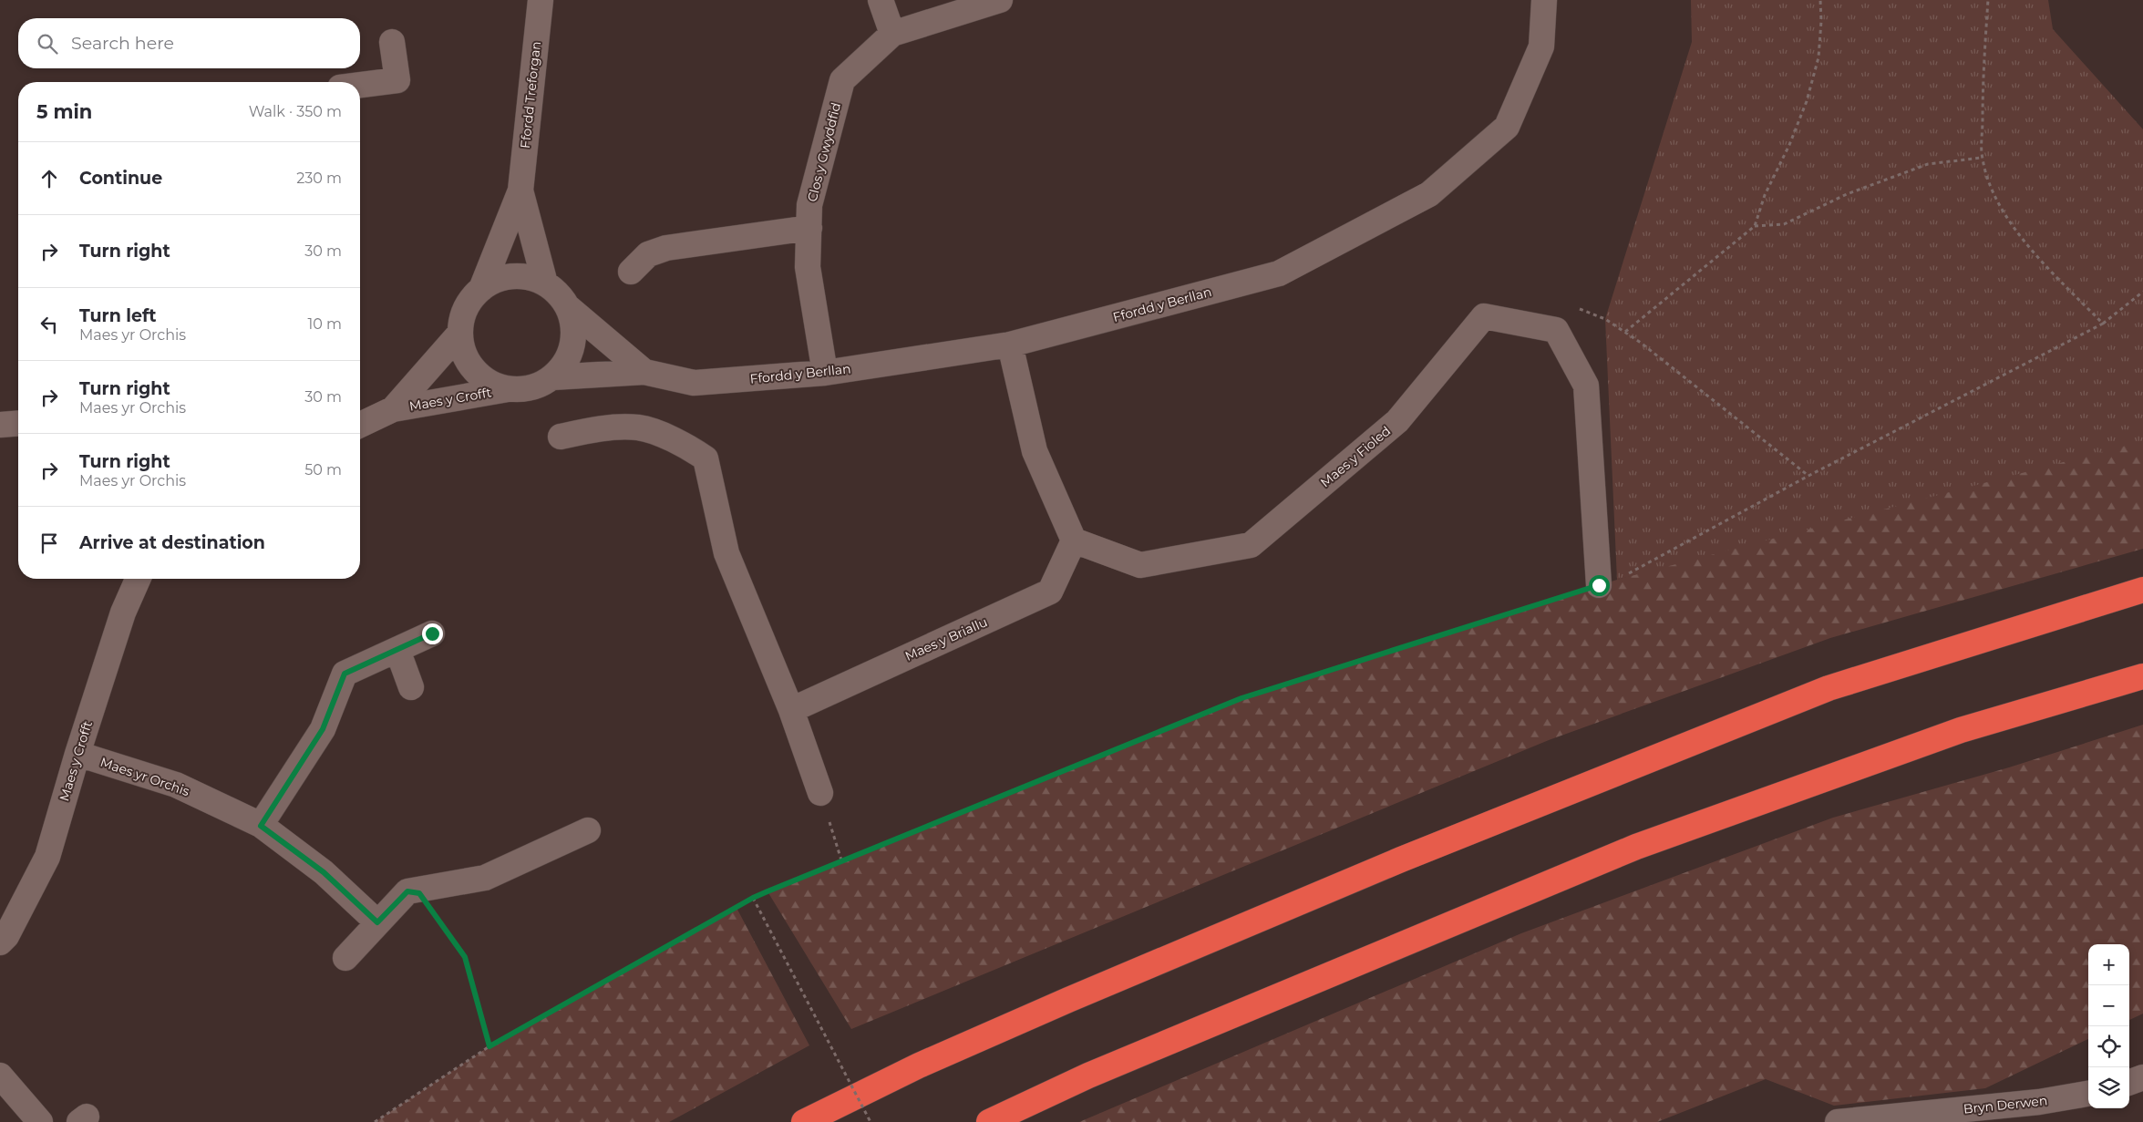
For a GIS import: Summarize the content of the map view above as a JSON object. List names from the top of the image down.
{
  "streets": {
    "street": [
      "Ffordd Treforgan",
      "Clos y Gwyddfid",
      "Ffordd y Berllan",
      "Maes y Crofft",
      "Maes y Fioled",
      "Maes y Briallu",
      "Maes yr Orchis",
      "Bryn Derwen"
    ]
  },
  "crossings": [
    ["Ffordd Treforgan", "Ffordd y Berllan"],
    ["Ffordd Treforgan", "Maes y Crofft"],
    ["Clos y Gwyddfid", "Ffordd y Berllan"],
    ["Ffordd y Berllan", "Maes y Crofft"],
    ["Maes y Crofft", "Maes yr Orchis"],
    ["Maes y Fioled", "Maes y Briallu"]
  ],
  "page": {
    "search": "Search here",
    "heading": ["5 min", "Walk · 350 m"],
    "list": [
      ["Continue", "230 m"],
      ["Turn right", "30 m"],
      ["Turn left", "Maes yr Orchis", "10 m"],
      ["Turn right", "Maes yr Orchis", "30 m"],
      ["Turn right", "Maes yr Orchis", "50 m"],
      "Arrive at destination"
    ],
    "map_buttons": ["+", "−"]
  }
}
